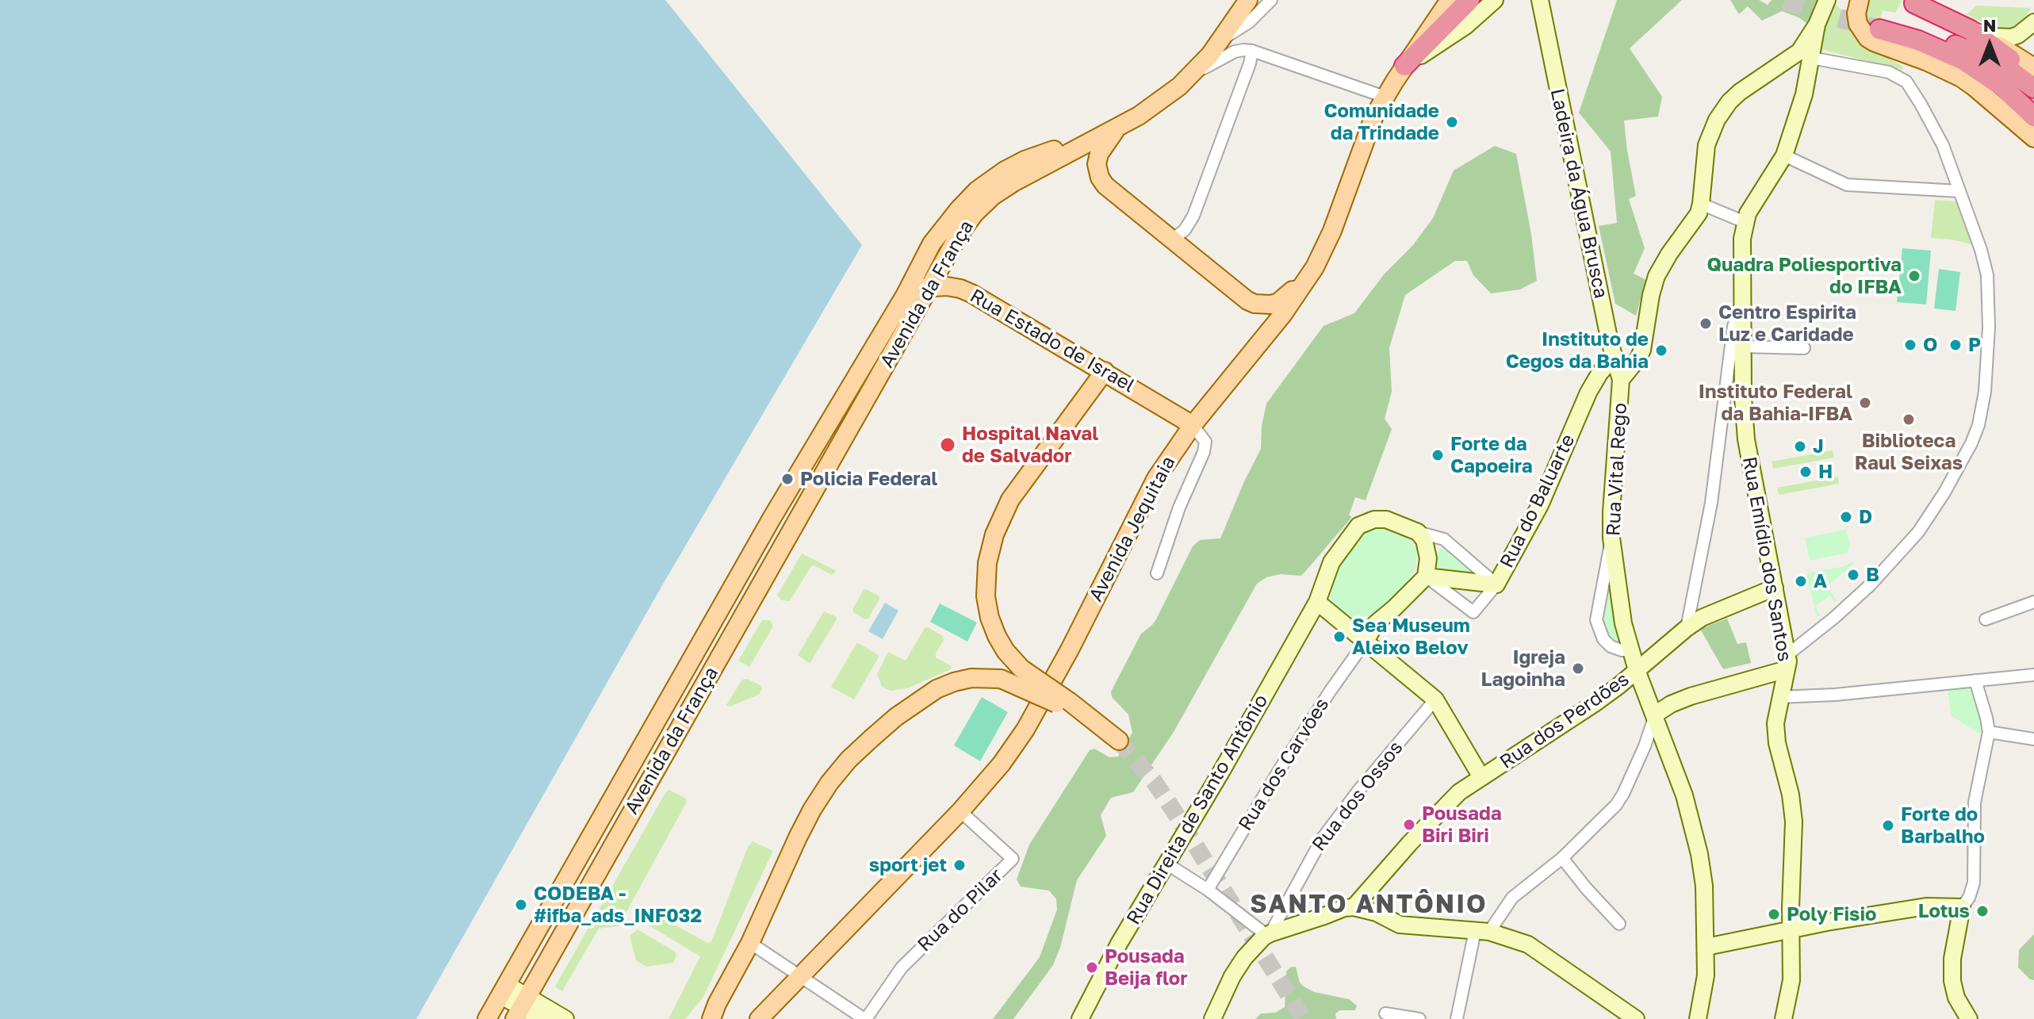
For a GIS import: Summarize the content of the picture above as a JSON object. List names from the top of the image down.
{
  "streets": {
    "main road": ["Avenida da França", "Rua Estado de Israel", "Avenida Jequitaia"],
    "street": [
      "Ladeira da Água Brusca",
      "Rua Vital Rego",
      "Rua do Baluarte",
      "Rua Emídio dos Santos",
      "Rua dos Perdões",
      "Rua dos Carvões",
      "Rua dos Ossos",
      "Rua Direita de Santo Antônio",
      "Rua do Pilar"
    ]
  },
  "crossings": [
    ["Ladeira da Água Brusca", "Rua Vital Rego"],
    ["Ladeira da Água Brusca", "Rua do Baluarte"],
    ["Avenida da França", "Rua Estado de Israel"],
    ["Rua Estado de Israel", "Avenida Jequitaia"],
    ["Rua Vital Rego", "Rua dos Perdões"],
    ["Avenida Jequitaia", "Rua do Pilar"],
    ["Rua Emídio dos Santos", "Rua dos Perdões"]
  ],
  "districts": ["SANTO ANTÔNIO"],
  "places": [
    "Comunidade da Trindade",
    "Quadra Poliesportiva do IFBA",
    "Centro Espirita Luz e Caridade",
    "O",
    "P",
    "Instituto de Cegos da Bahia",
    "Instituto Federal da Bahia-IFBA",
    "Biblioteca Raul Seixas",
    "Hospital Naval de Salvador",
    "J",
    "Forte da Capoeira",
    "H",
    "Policia Federal",
    "D",
    "B",
    "A",
    "Sea Museum Aleixo Belov",
    "Igreja Lagoinha",
    "Pousada Biri Biri",
    "Forte do Barbalho",
    "sport jet",
    "CODEBA - #ifba_ads_INF032",
    "Lotus",
    "Poly Fisio",
    "Pousada Beija flor"
  ],
  "north": "top"
}
